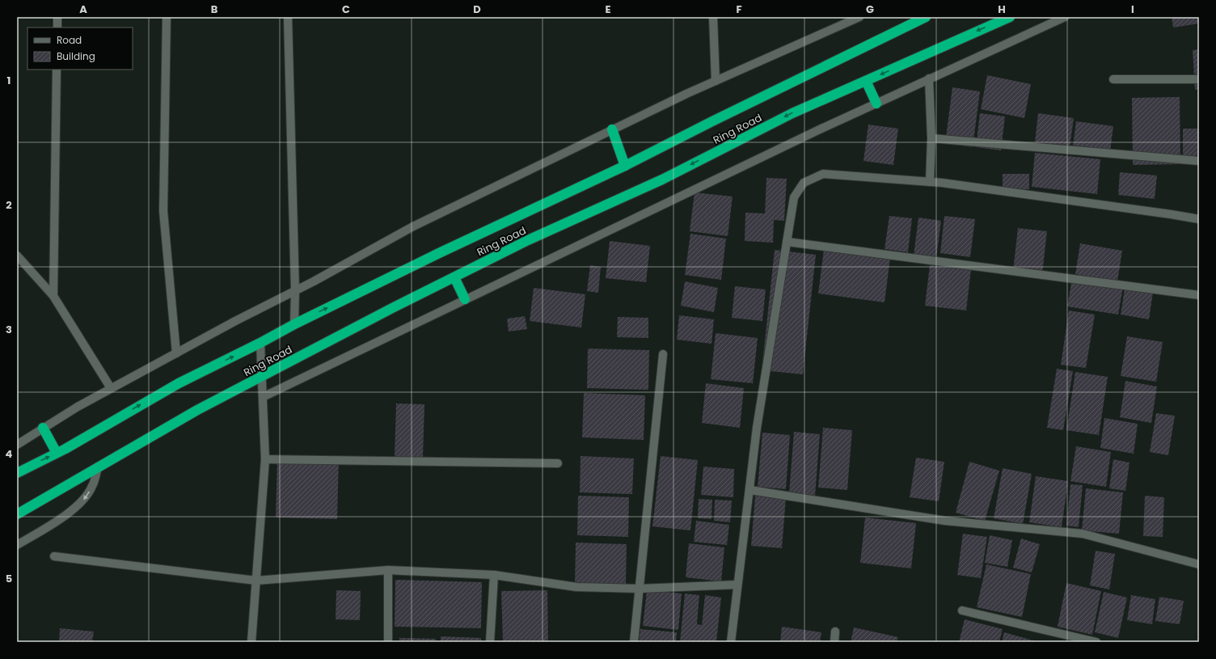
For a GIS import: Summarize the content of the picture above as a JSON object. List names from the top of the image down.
{
  "streets": {
    "highway": ["Ring Road"]
  },
  "legend": ["Road", "Building"],
  "grid": {
    "columns": [
      "A",
      "B",
      "C",
      "D",
      "E",
      "F",
      "G",
      "H",
      "I"
    ],
    "rows": [
      "1",
      "2",
      "3",
      "4",
      "5"
    ]
  }
}
